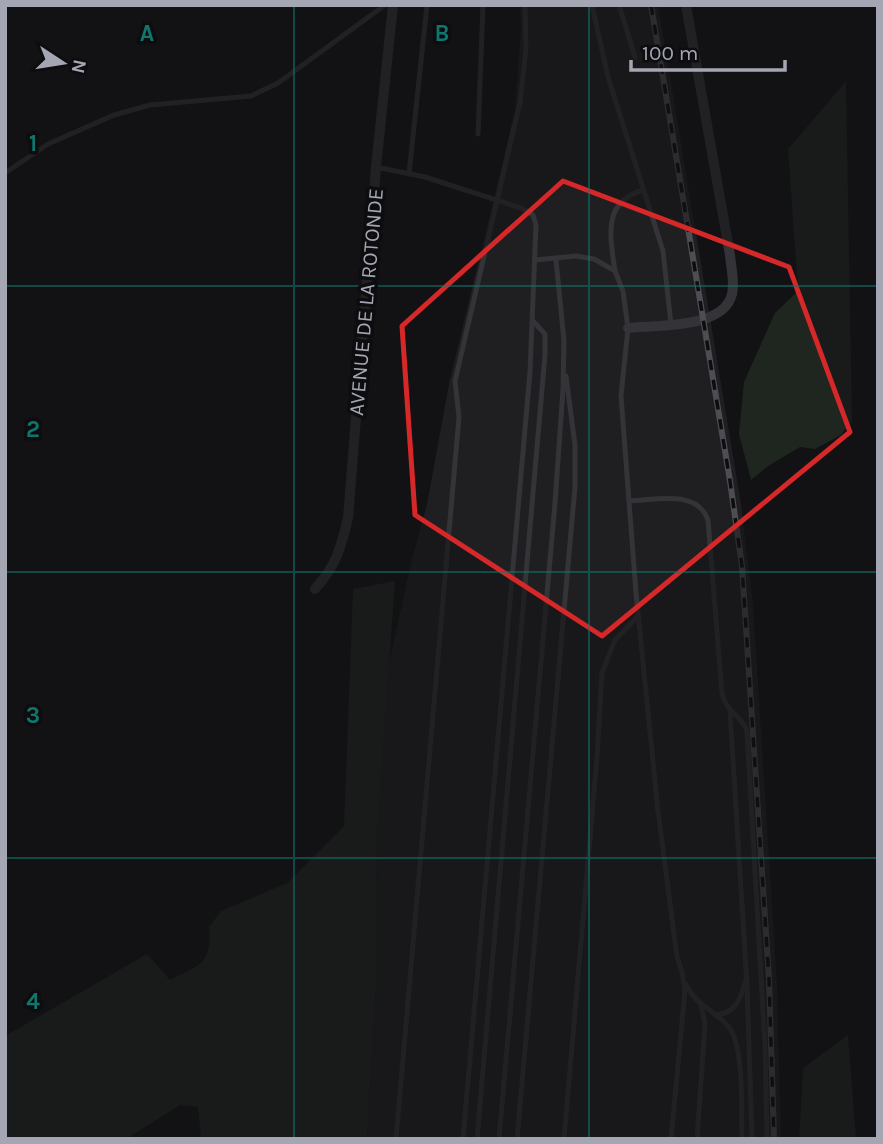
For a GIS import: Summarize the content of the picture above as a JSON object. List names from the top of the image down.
{
  "streets": {
    "street": ["AVENUE DE LA ROTONDE"]
  },
  "scale_bar": "100 m",
  "north": "right",
  "grid": {
    "columns": ["A", "B"],
    "rows": [
      "1",
      "2",
      "3",
      "4"
    ]
  }
}
